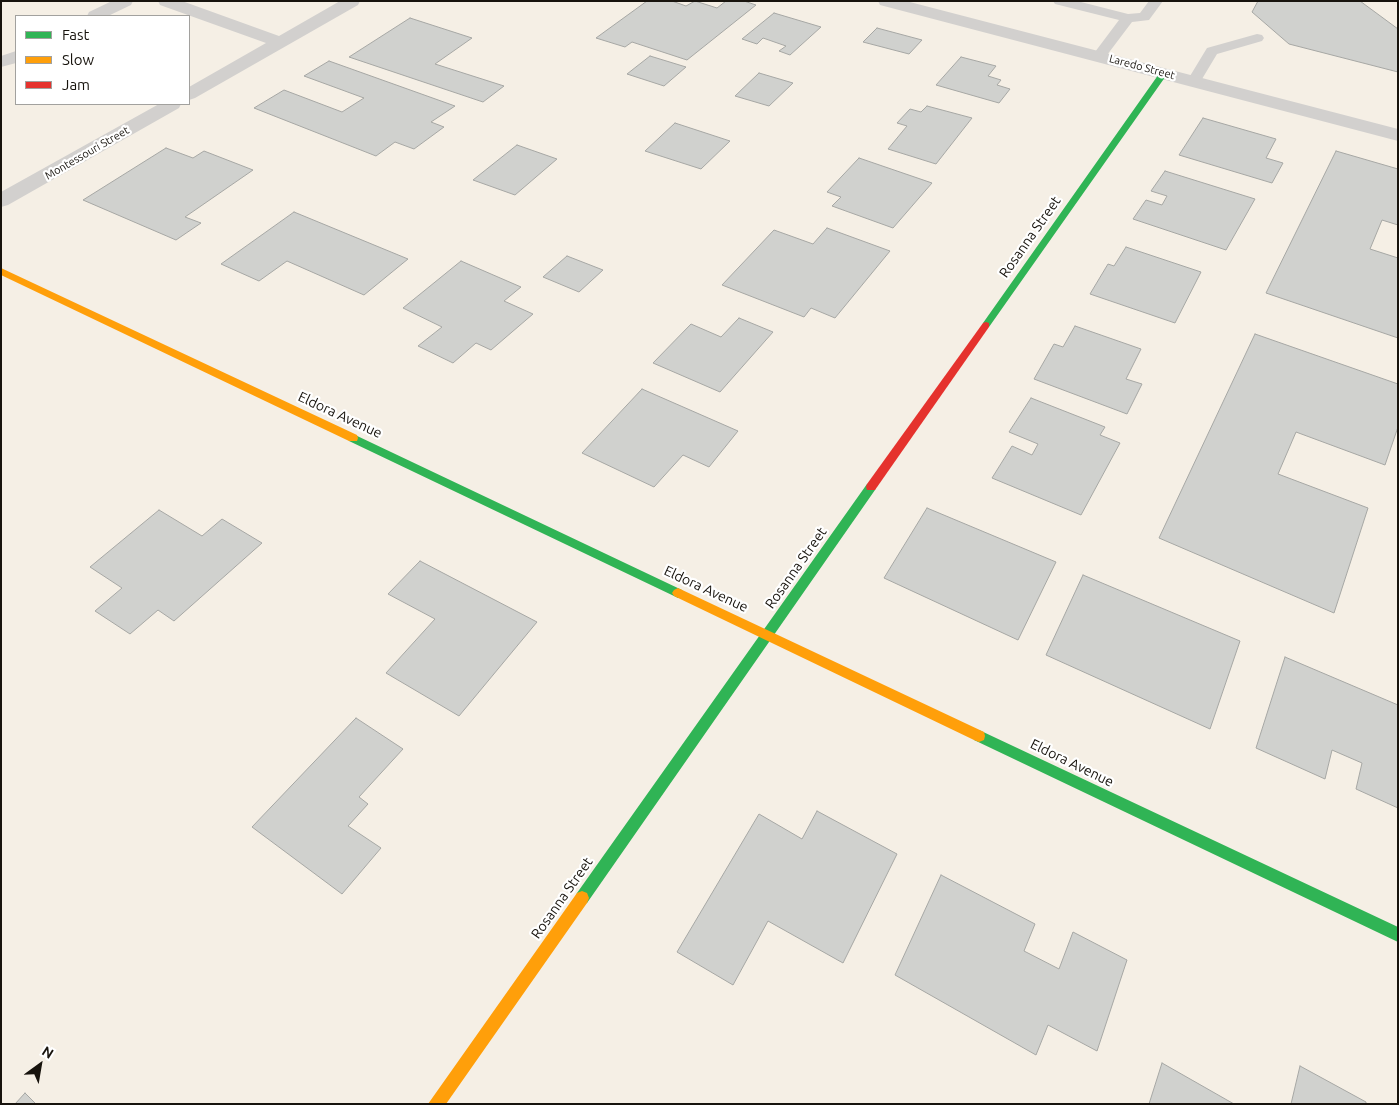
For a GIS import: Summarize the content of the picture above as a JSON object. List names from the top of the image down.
{
  "streets": {
    "street": [
      "Laredo Street",
      "Montessouri Street",
      "Rosanna Street",
      "Eldora Avenue"
    ]
  },
  "crossings": [
    ["Laredo Street", "Rosanna Street"],
    ["Rosanna Street", "Eldora Avenue"]
  ],
  "legend": ["Fast", "Slow", "Jam"],
  "north": "top right"
}
